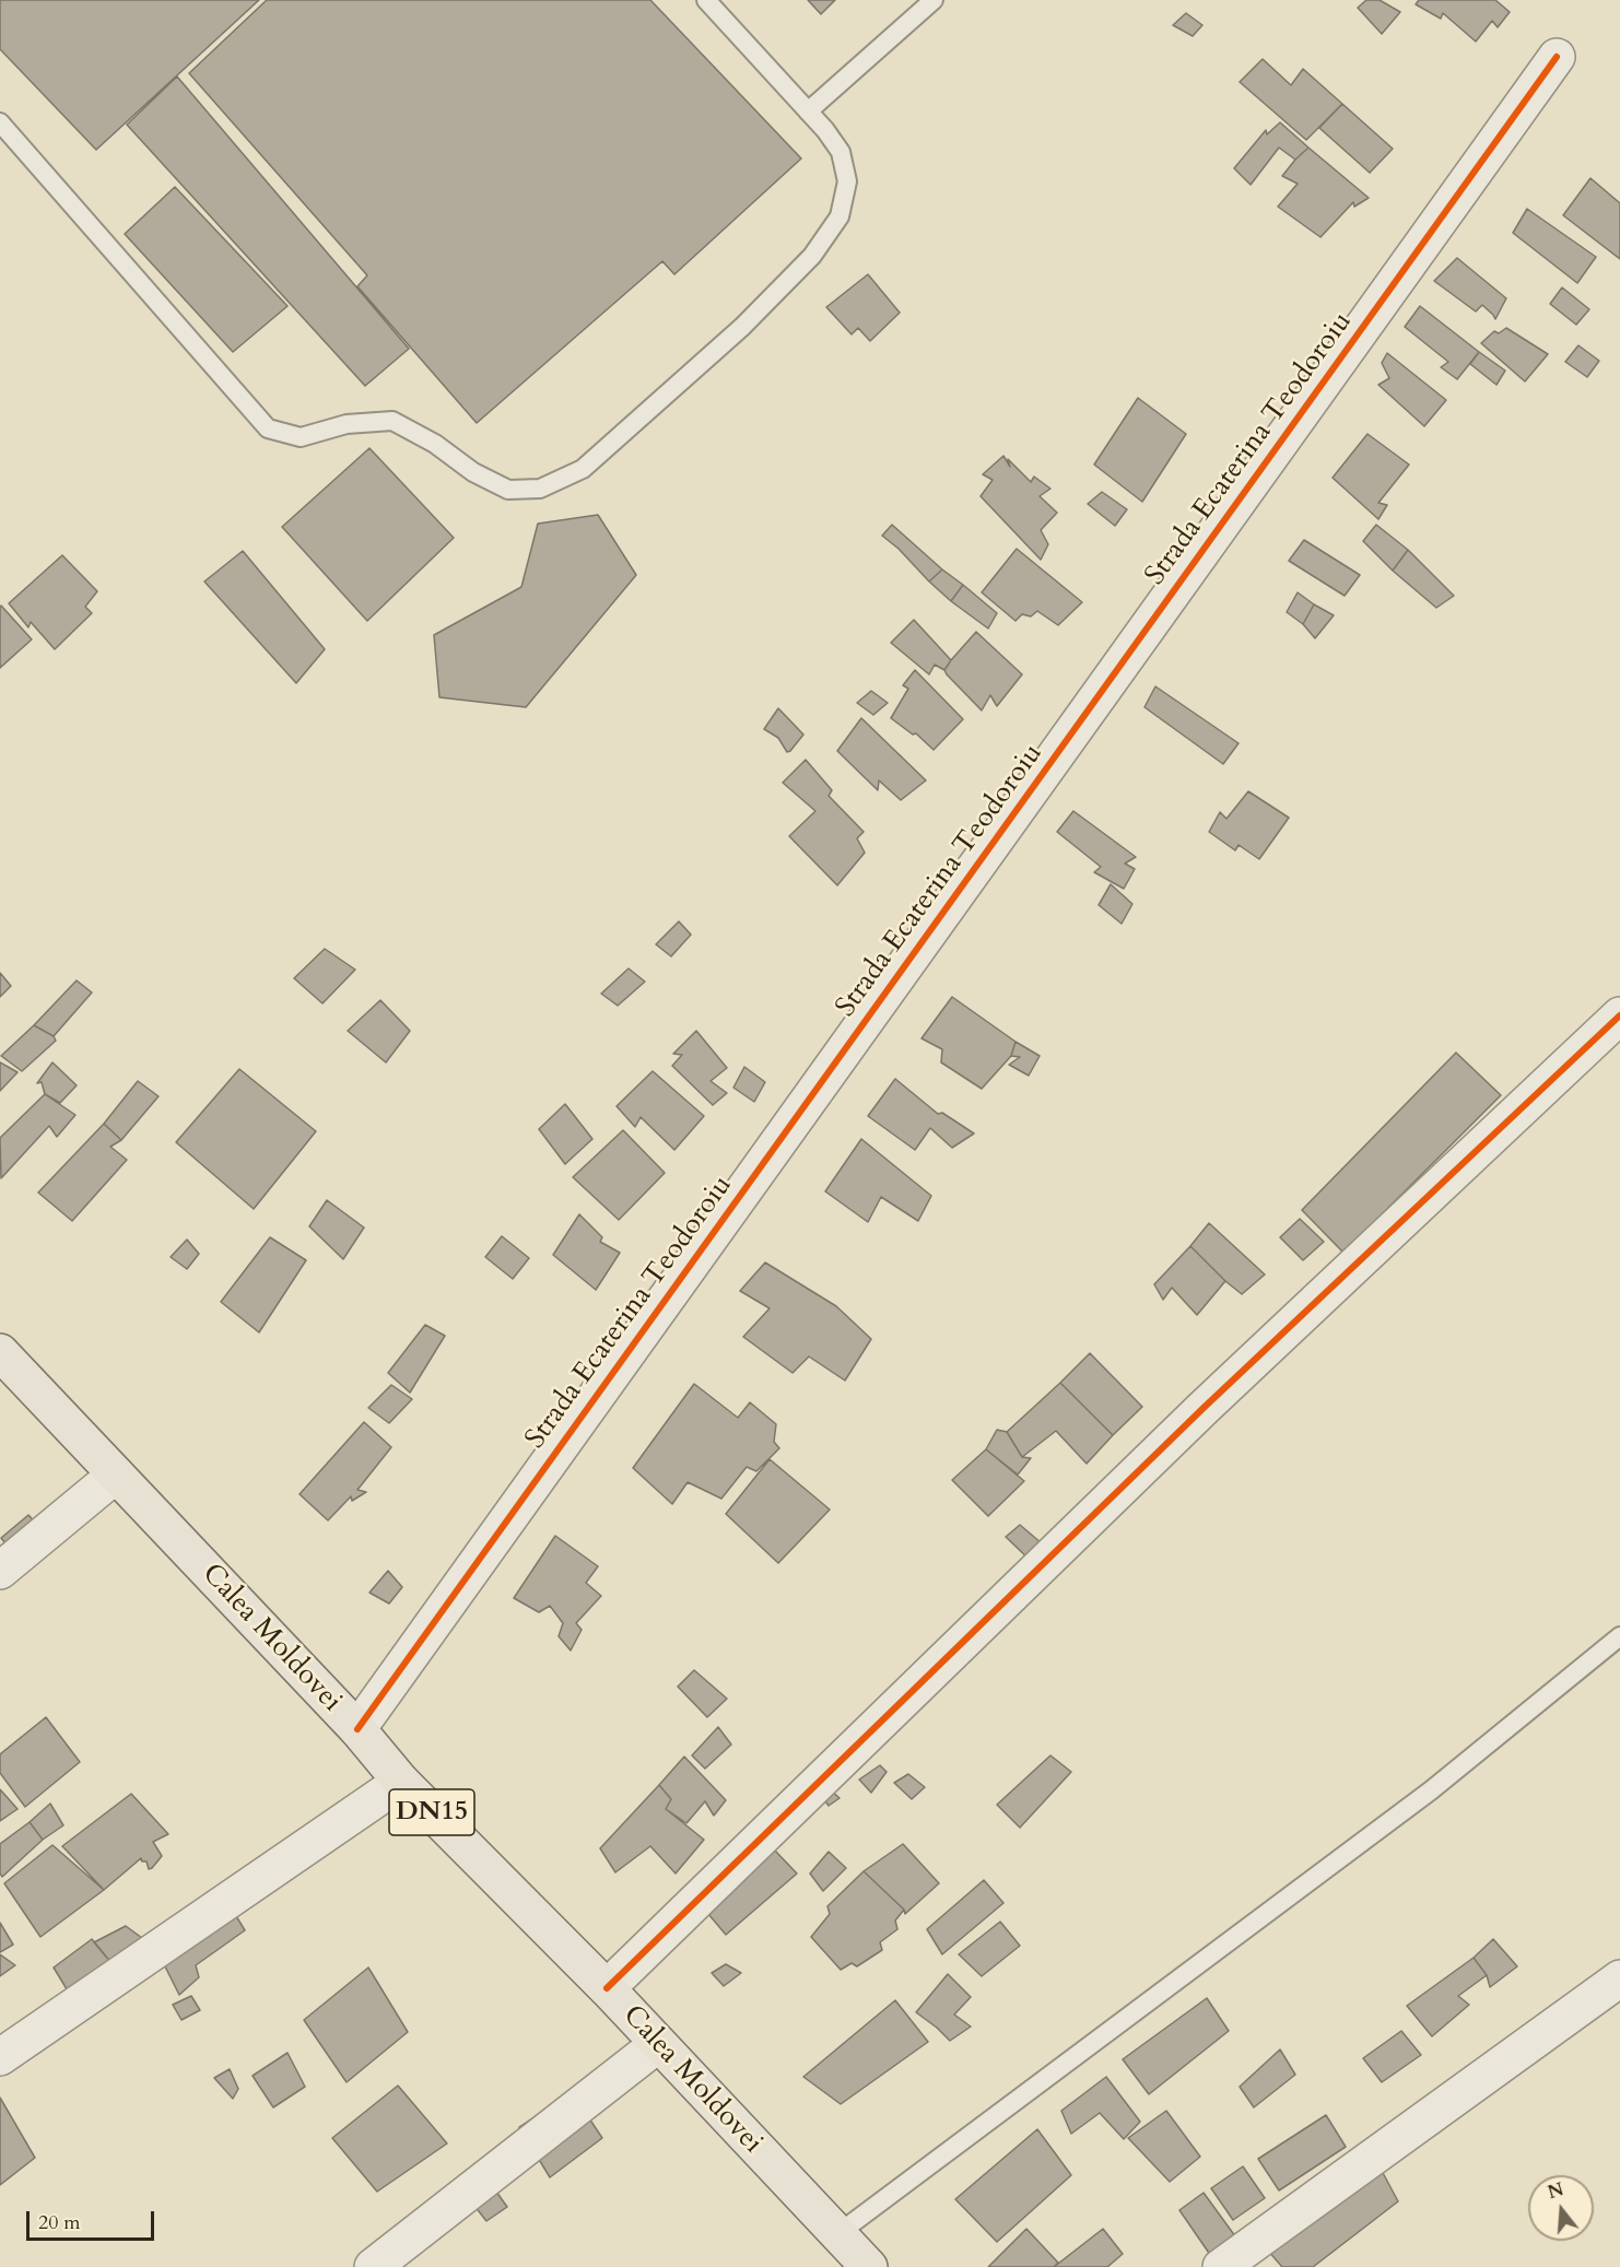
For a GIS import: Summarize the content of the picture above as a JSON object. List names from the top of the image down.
{
  "streets": {
    "main road": ["Calea Moldovei", "DN15"],
    "street": ["Strada Ecaterina Teodoroiu"]
  },
  "crossings": [
    ["Strada Ecaterina Teodoroiu", "Calea Moldovei"]
  ],
  "scale_bar": "20 m",
  "north": "top"
}
